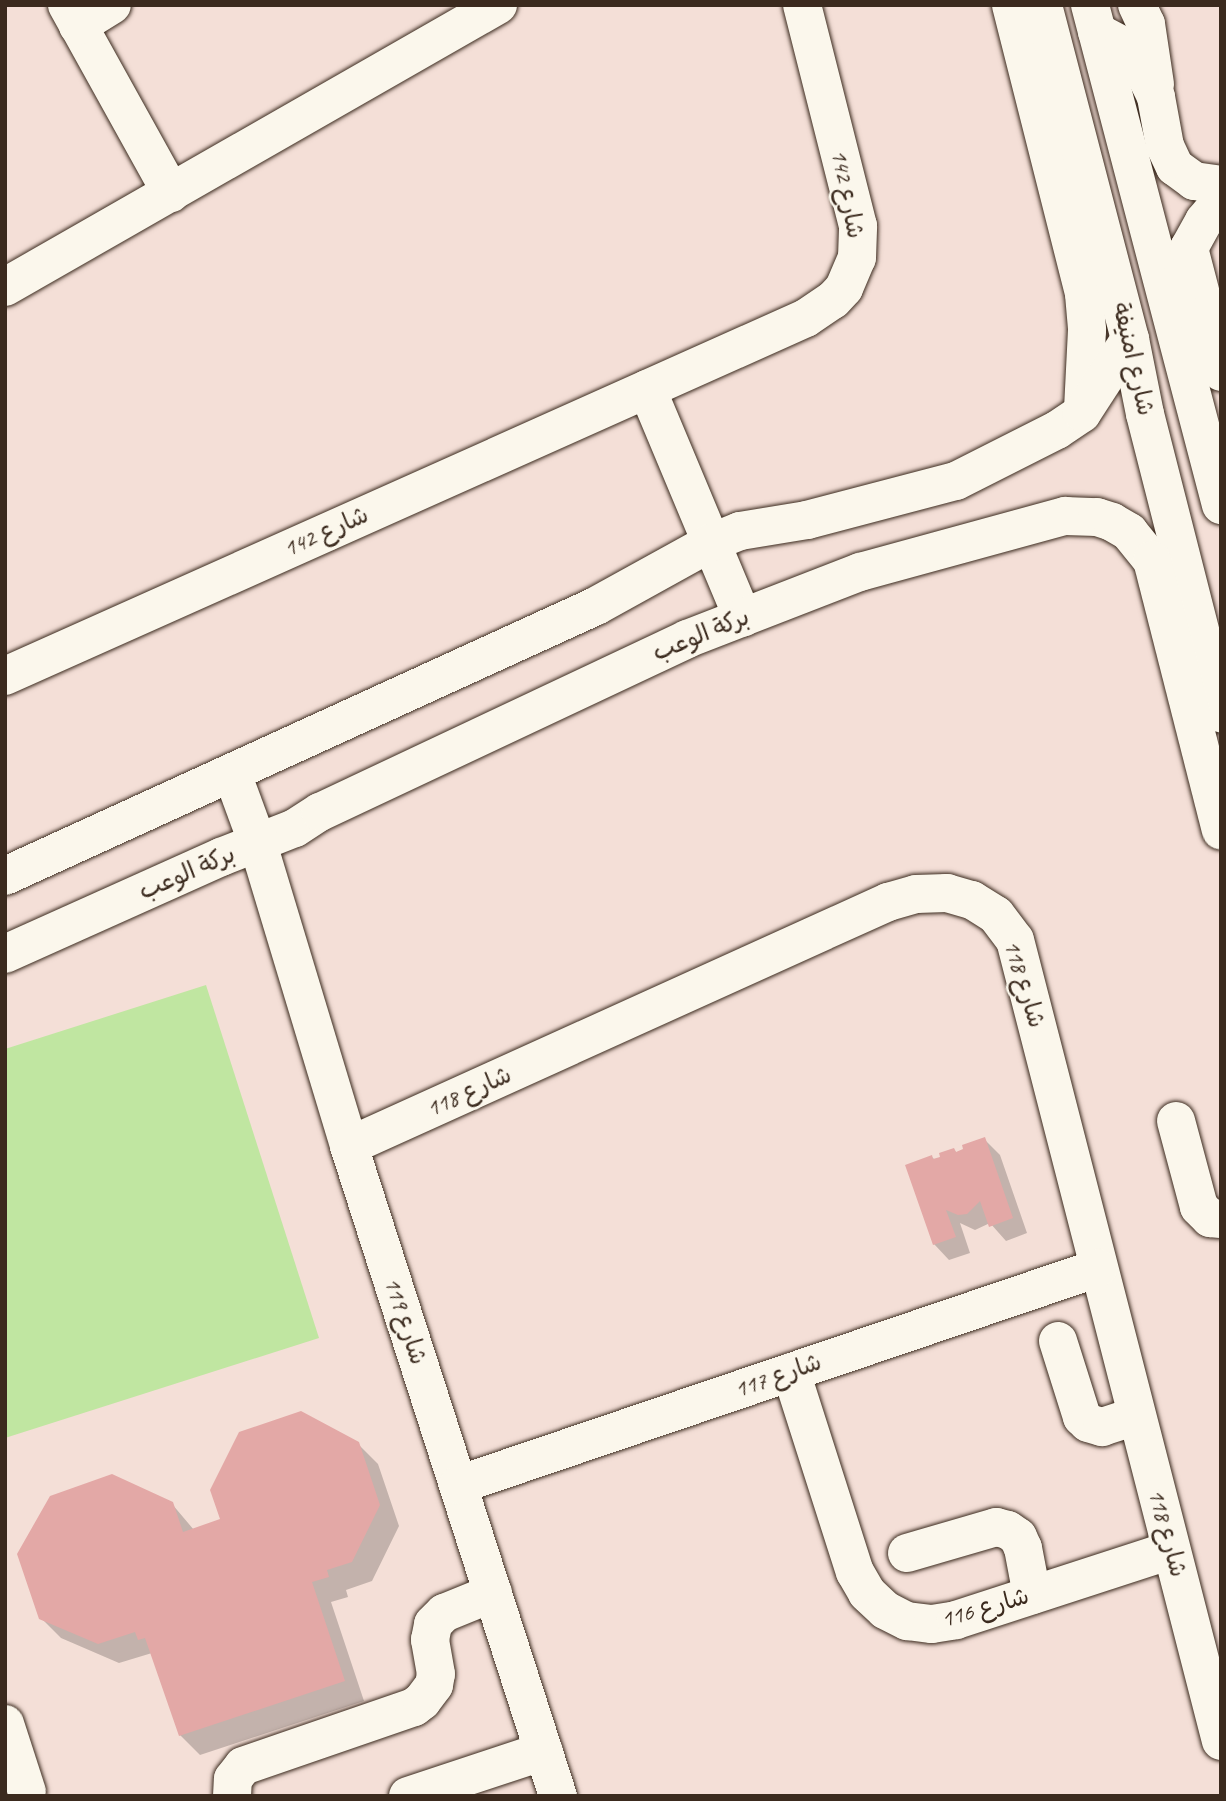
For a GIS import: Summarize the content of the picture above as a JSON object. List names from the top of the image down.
{
  "streets": {
    "street": [
      "شارع 142",
      "شارع امنيفة",
      "بركة الوعب",
      "شارع 118",
      "شارع 119",
      "شارع 117",
      "شارع 116"
    ]
  },
  "crossings": [
    ["بركة الوعب", "شارع 119"],
    ["شارع 118", "شارع 119"],
    ["شارع 118", "شارع 117"],
    ["شارع 118", "شارع 116"],
    ["شارع 119", "شارع 117"],
    ["شارع 117", "شارع 116"]
  ]
}
